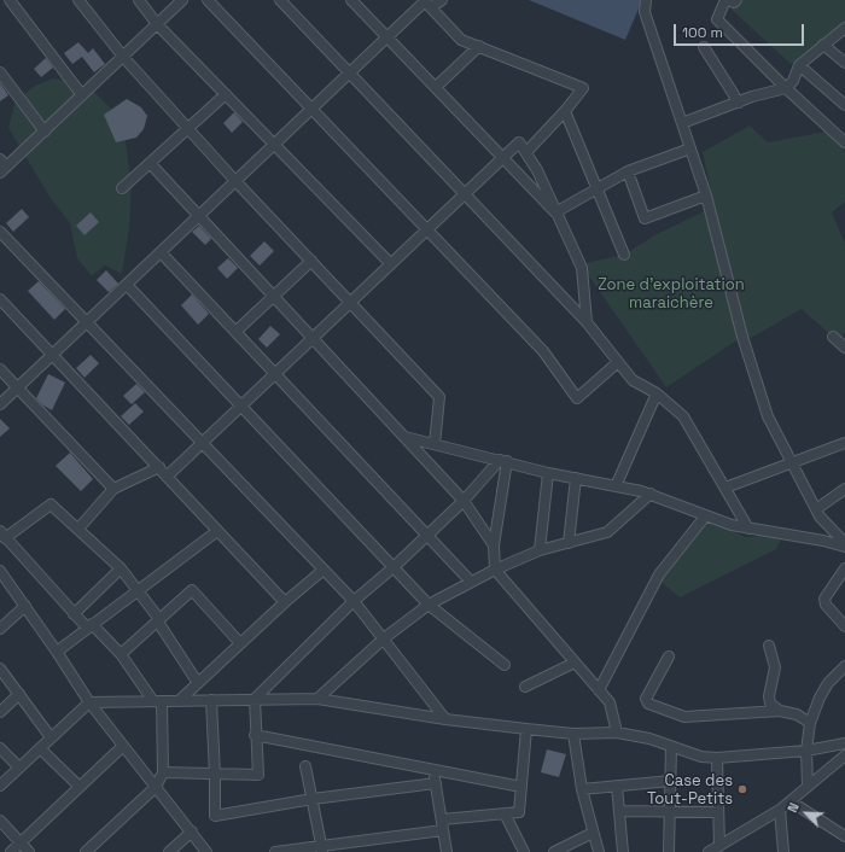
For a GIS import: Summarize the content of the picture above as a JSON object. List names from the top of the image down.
{
  "parks": ["Zone d'exploitation maraichère"],
  "places": ["Case des Tout-Petits"],
  "scale_bar": "100 m",
  "north": "top left"
}
